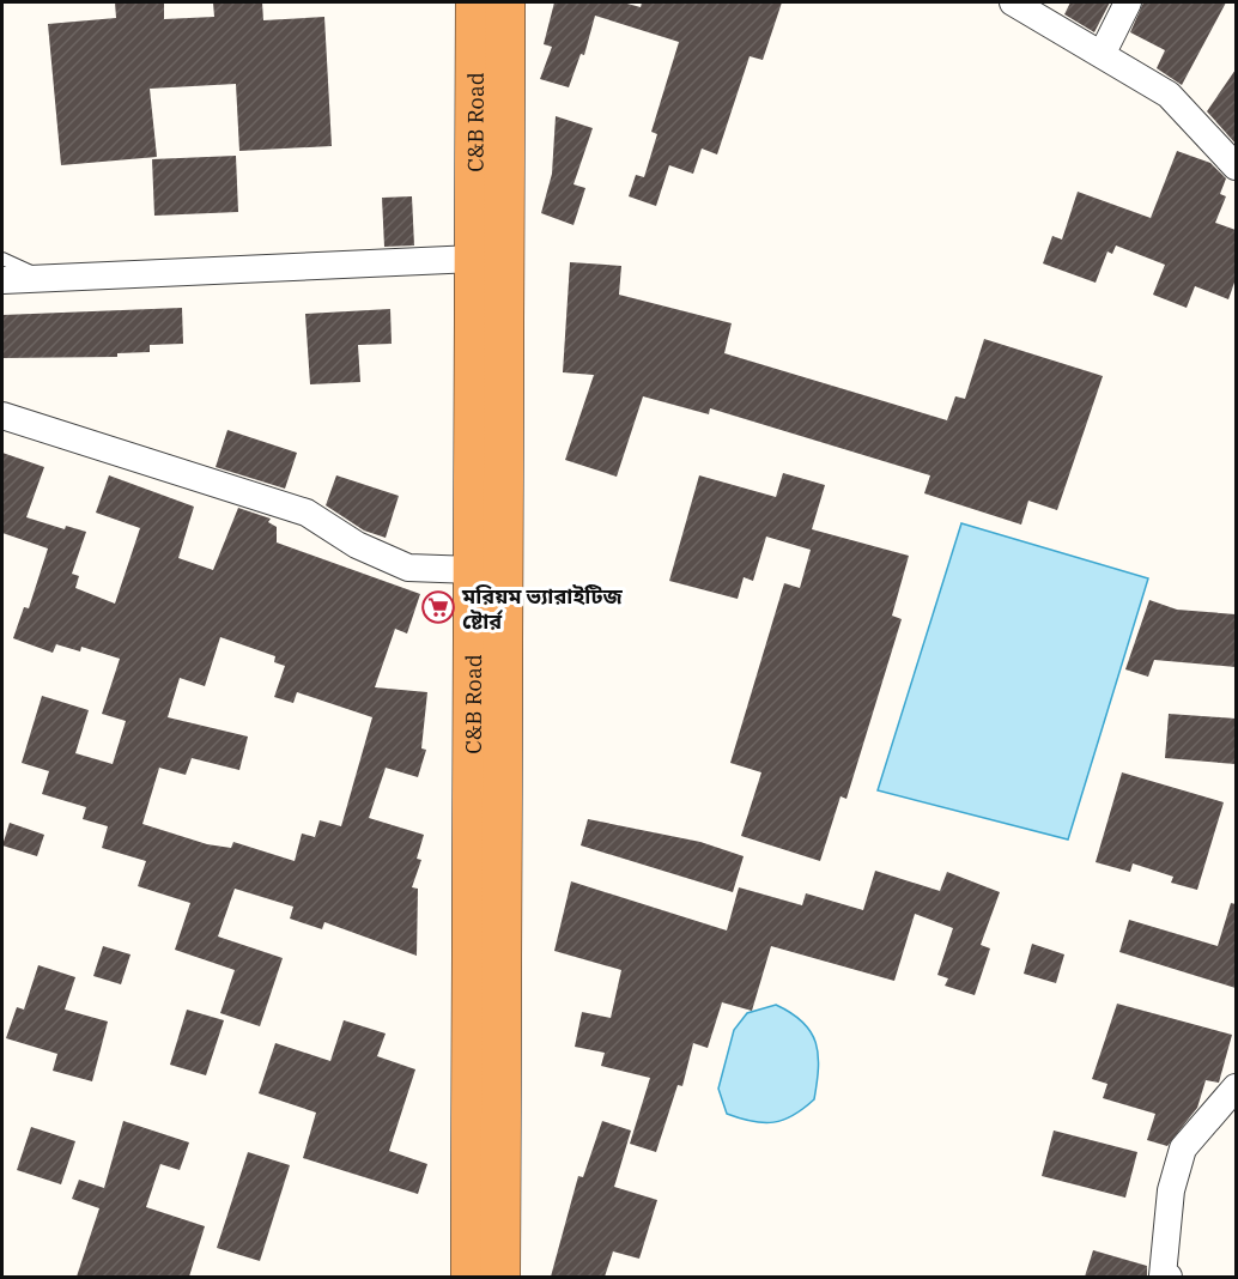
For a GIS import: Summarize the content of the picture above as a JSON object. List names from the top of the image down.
{
  "streets": {
    "highway": ["C&B Road"]
  },
  "places": {
    "supermarket": ["মরিয়ম ভ্যারাইটিজ ষ্টোর্র"]
  }
}
